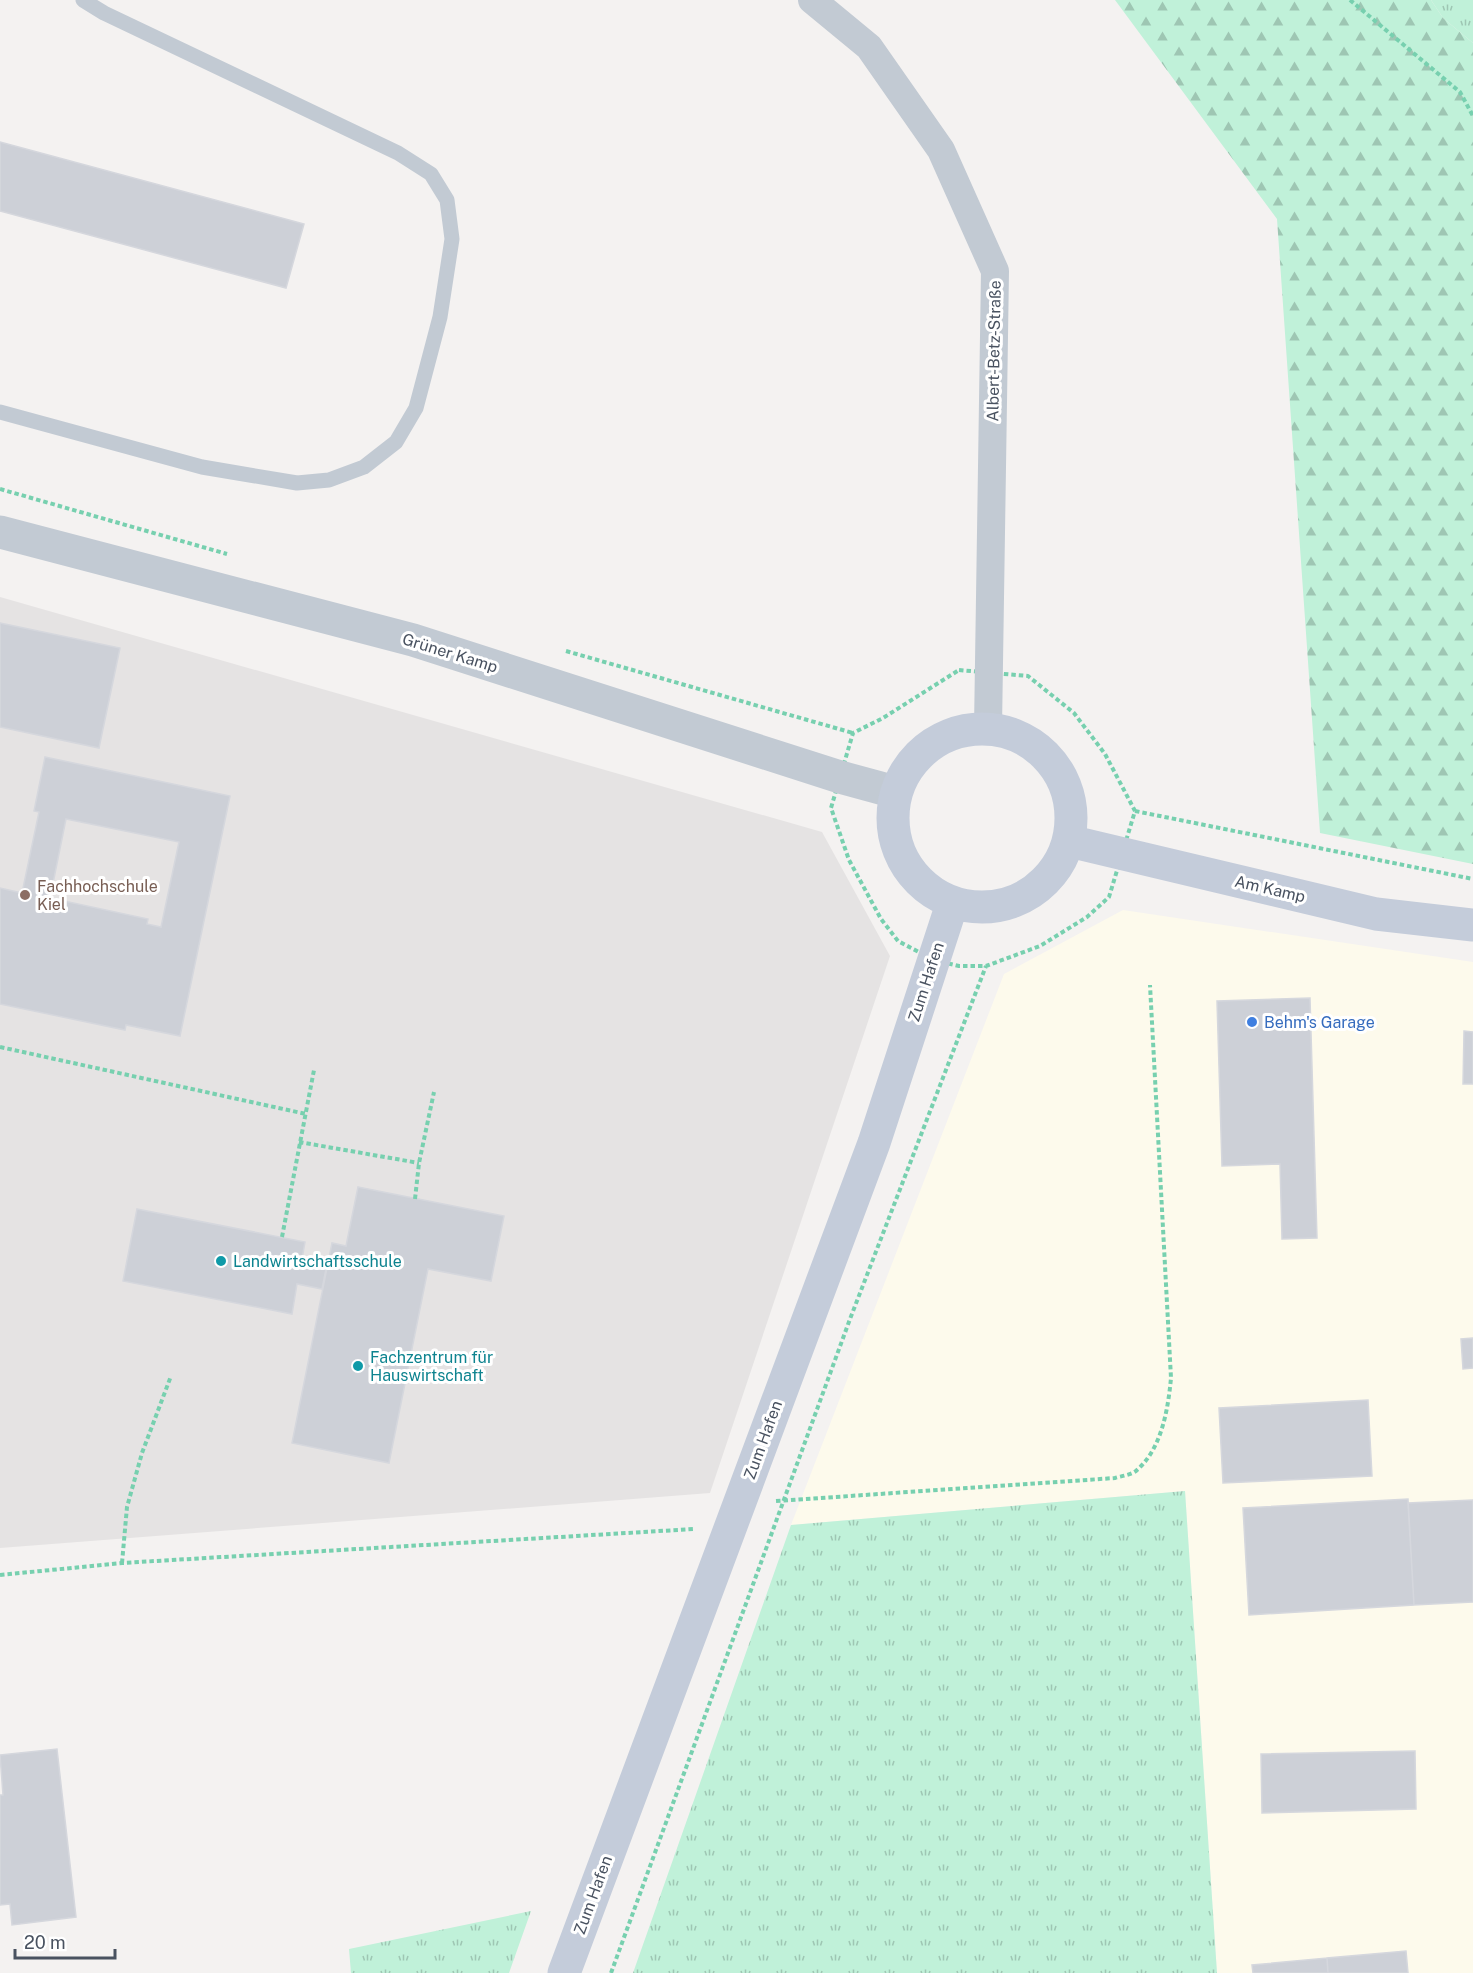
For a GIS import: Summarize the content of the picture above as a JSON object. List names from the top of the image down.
{
  "streets": {
    "main road": ["Am Kamp", "Zum Hafen"],
    "street": ["Albert-Betz-Straße", "Grüner Kamp"]
  },
  "crossings": [
    ["Albert-Betz-Straße", "Grüner Kamp"],
    ["Albert-Betz-Straße", "Am Kamp"],
    ["Albert-Betz-Straße", "Zum Hafen"],
    ["Grüner Kamp", "Am Kamp"],
    ["Grüner Kamp", "Zum Hafen"],
    ["Am Kamp", "Zum Hafen"]
  ],
  "places": [
    "Fachhochschule Kiel",
    "Behm's Garage",
    "Landwirtschaftsschule",
    "Fachzentrum für Hauswirtschaft"
  ],
  "scale_bar": "20 m"
}
